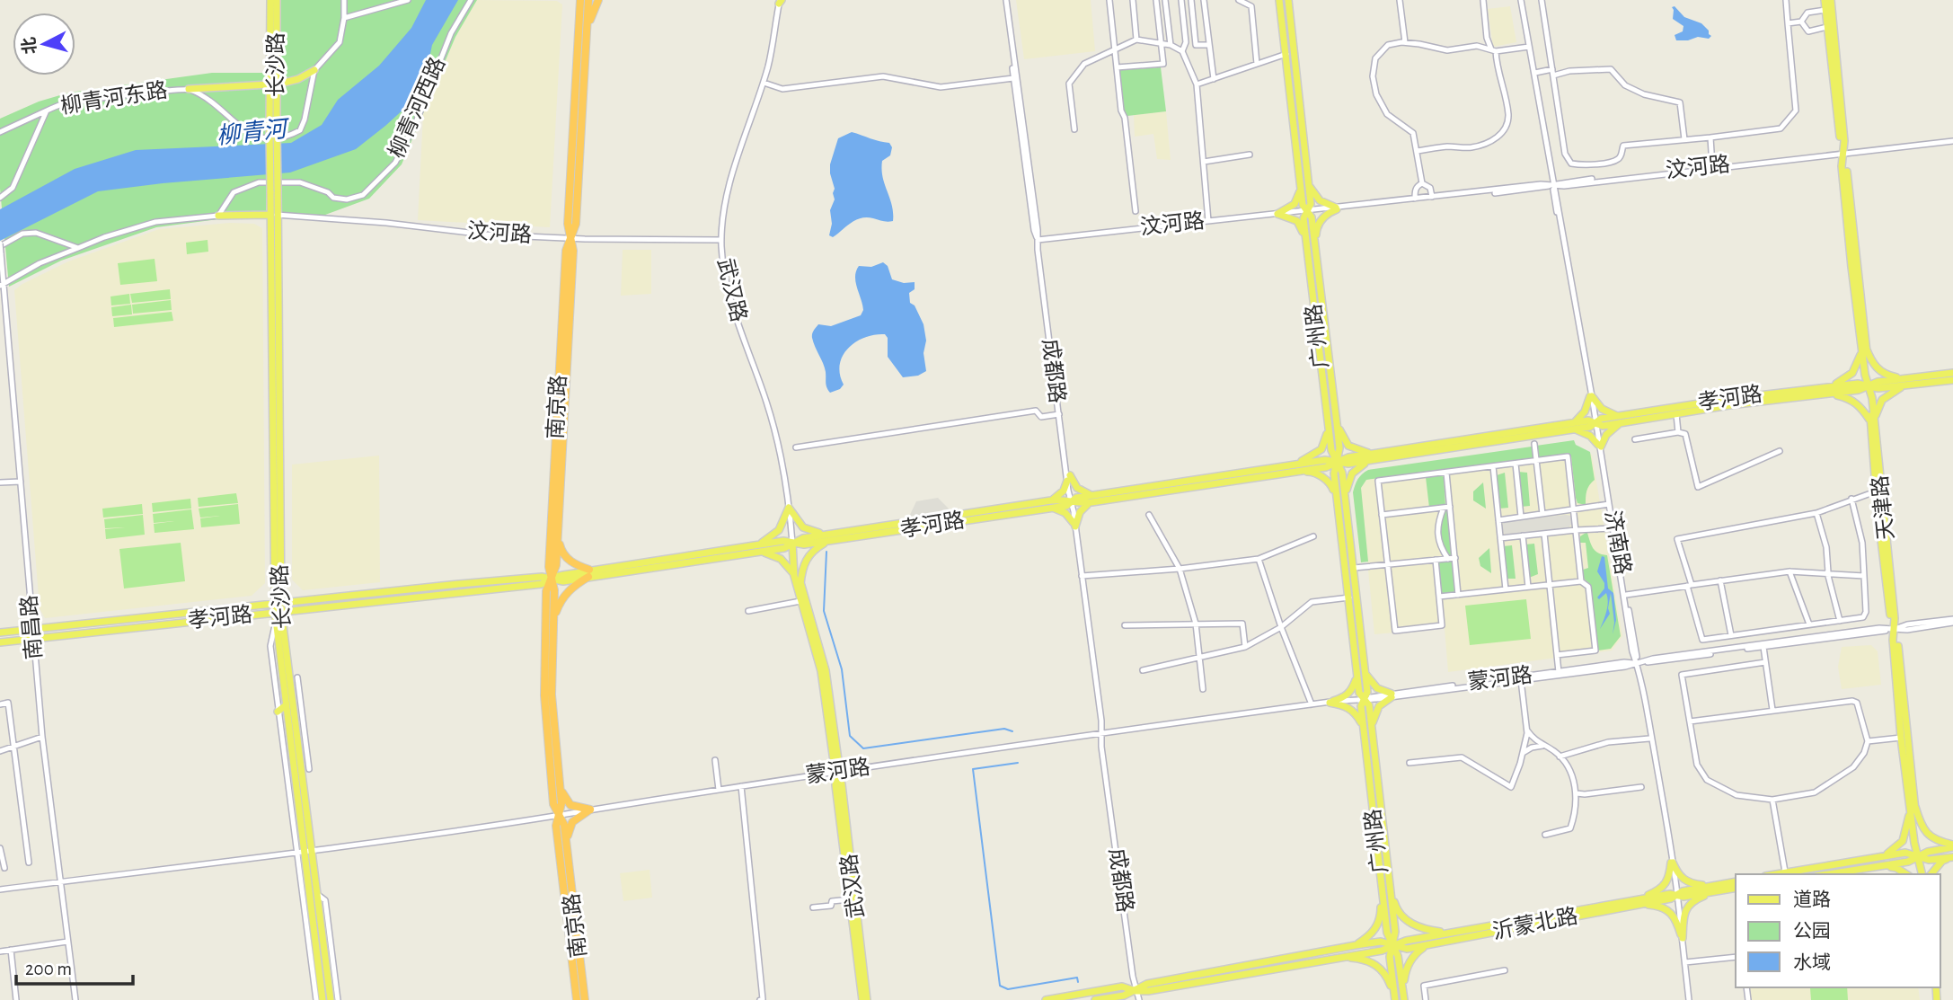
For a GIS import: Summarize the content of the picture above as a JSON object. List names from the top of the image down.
{
  "streets": {
    "highway": ["南京路"],
    "main road": [
      "长沙路",
      "武汉路",
      "广州路",
      "孝河路",
      "天津路",
      "沂蒙北路"
    ],
    "street": [
      "柳青河东路",
      "柳青河西路",
      "汶河路",
      "成都路",
      "济南路",
      "南昌路",
      "蒙河路"
    ]
  },
  "crossings": [
    ["长沙路", "汶河路"],
    ["长沙路", "孝河路"],
    ["长沙路", "蒙河路"],
    ["汶河路", "武汉路"],
    ["汶河路", "广州路"],
    ["汶河路", "成都路"],
    ["汶河路", "南京路"],
    ["汶河路", "天津路"],
    ["汶河路", "济南路"],
    ["武汉路", "孝河路"],
    ["武汉路", "蒙河路"],
    ["广州路", "孝河路"],
    ["广州路", "蒙河路"],
    ["广州路", "沂蒙北路"],
    ["成都路", "孝河路"],
    ["成都路", "蒙河路"],
    ["成都路", "沂蒙北路"],
    ["孝河路", "南京路"],
    ["孝河路", "天津路"],
    ["孝河路", "济南路"],
    ["孝河路", "南昌路"],
    ["南京路", "蒙河路"],
    ["天津路", "蒙河路"],
    ["济南路", "蒙河路"],
    ["济南路", "沂蒙北路"],
    ["南昌路", "蒙河路"]
  ],
  "water": ["柳青河"],
  "legend": ["道路", "公园", "水域"],
  "scale_bar": "200 m",
  "north": "left"
}
